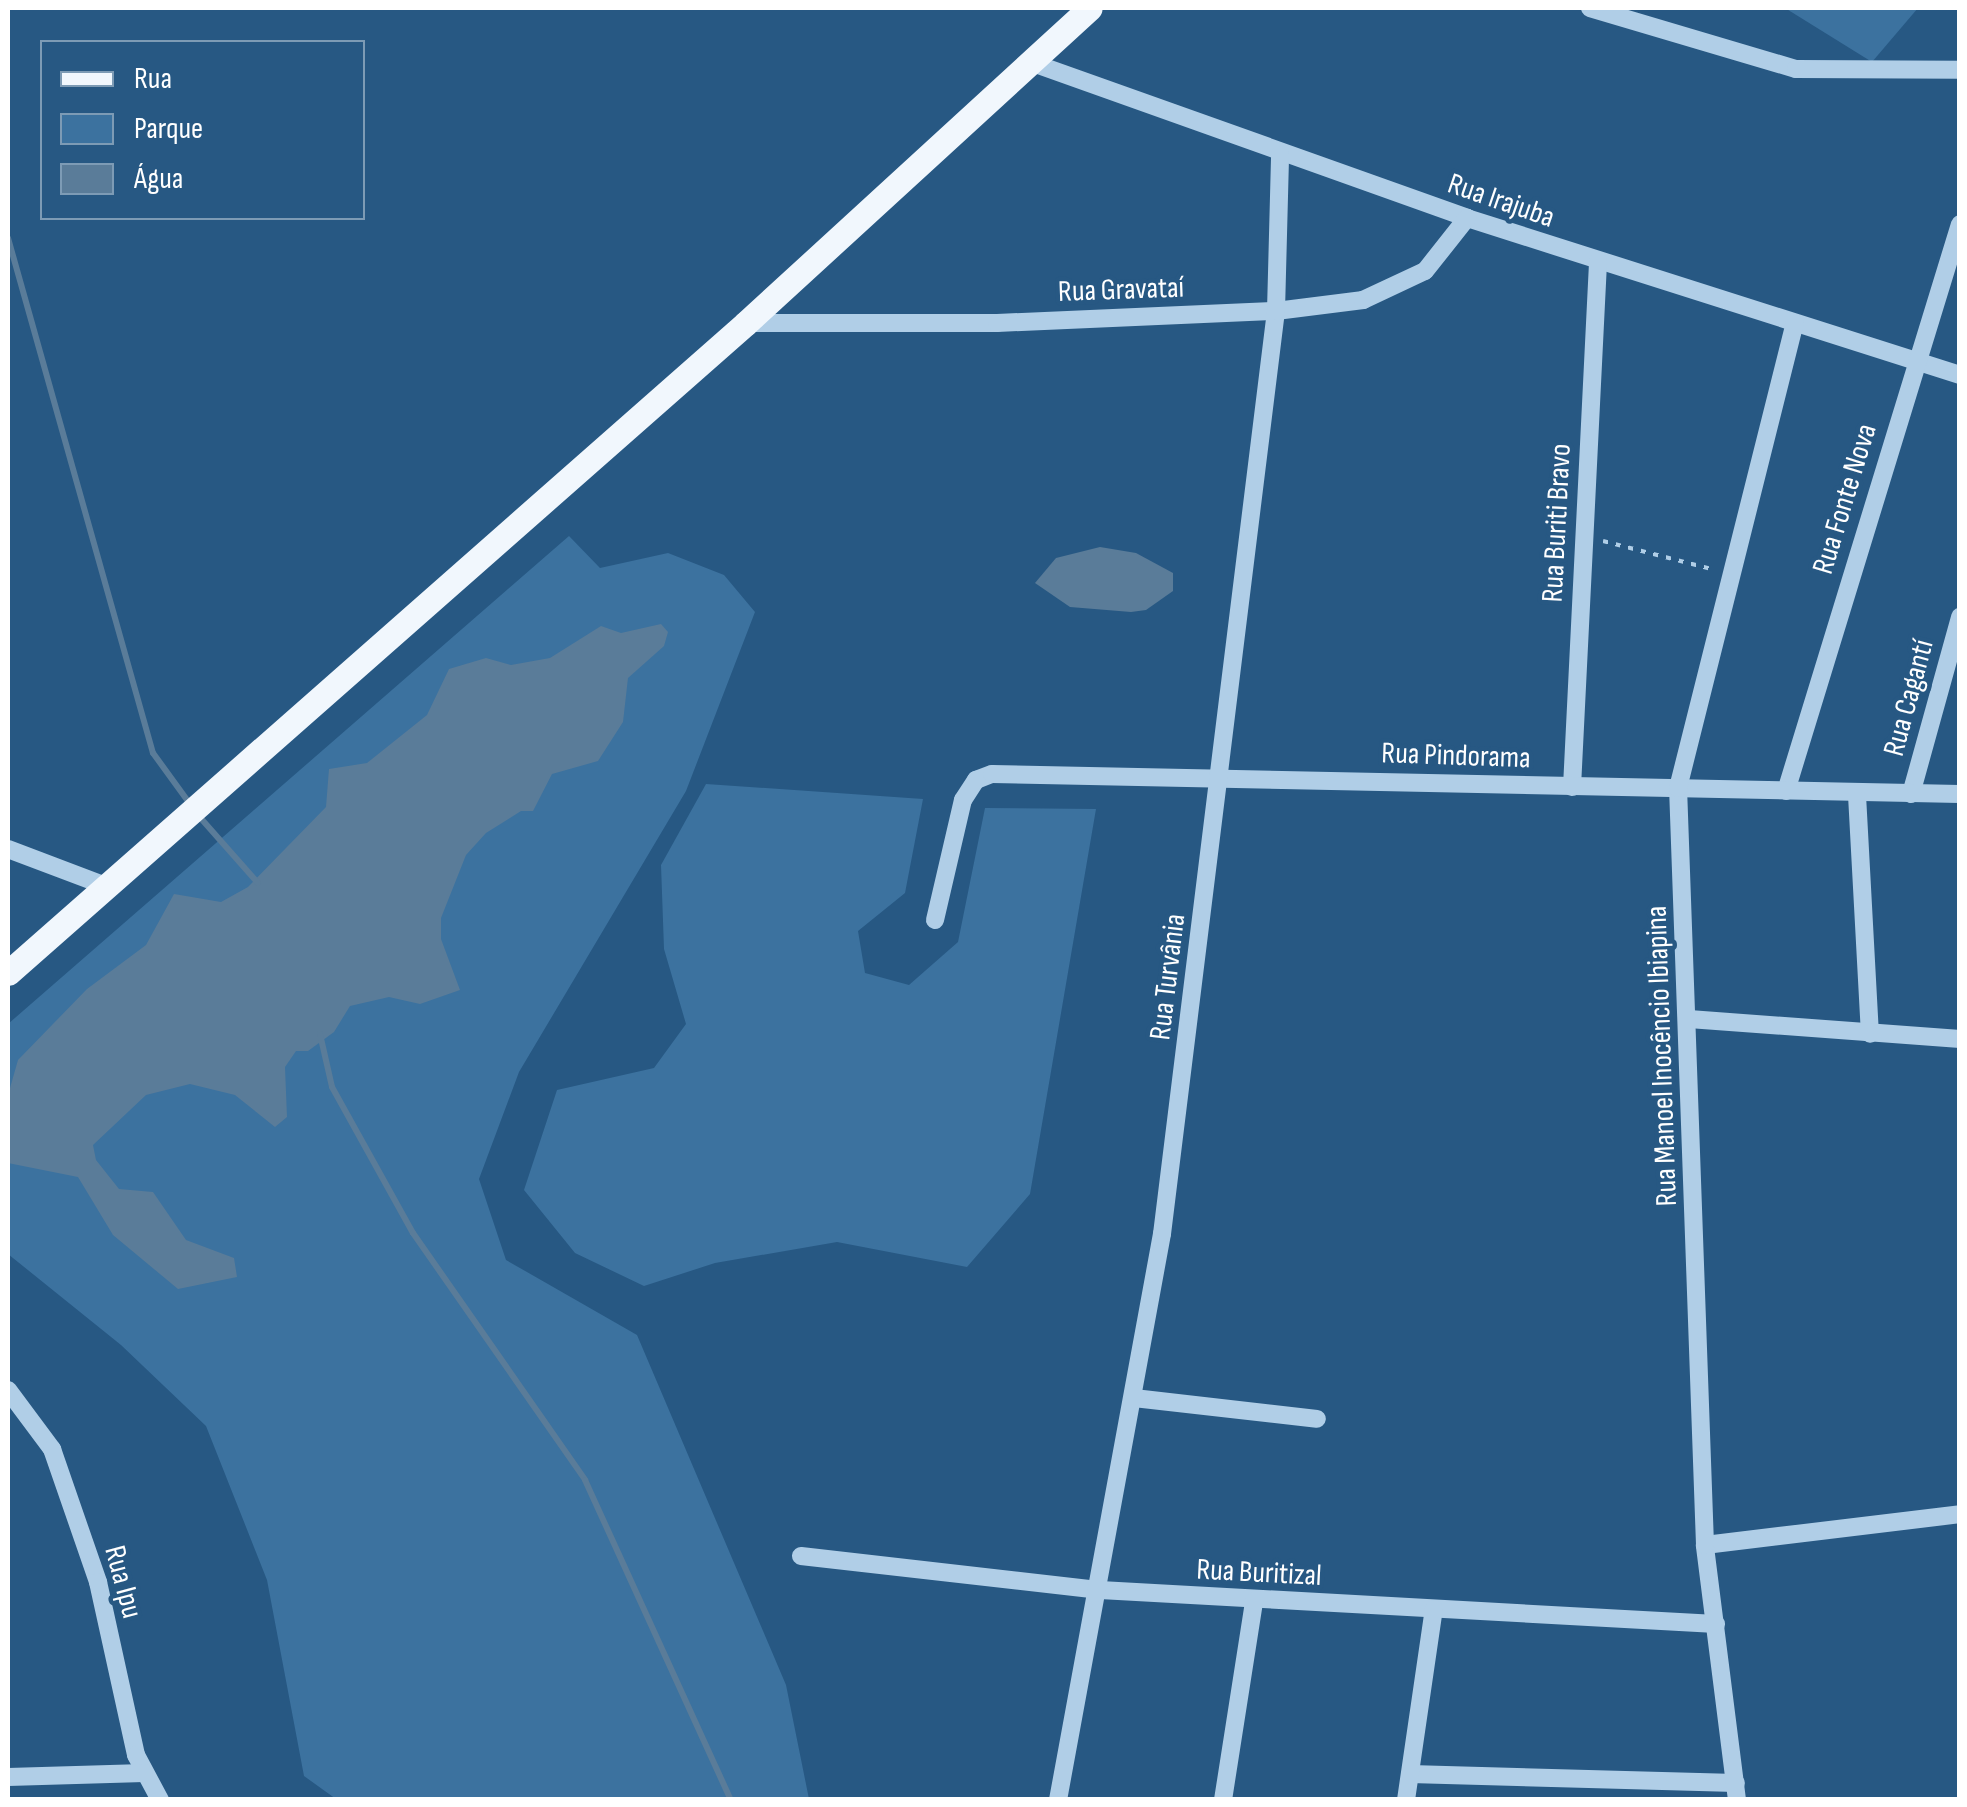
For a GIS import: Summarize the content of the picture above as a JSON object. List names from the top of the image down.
{
  "streets": {
    "street": [
      "Rua Irajuba",
      "Rua Gravataí",
      "Rua Fonte Nova",
      "Rua Buriti Bravo",
      "Rua Cagantí",
      "Rua Pindorama",
      "Rua Turvânia",
      "Rua Manoel Inocêncio Ibiapina",
      "Rua Buritizal",
      "Rua Ipu"
    ]
  },
  "crossings": [
    ["Rua Irajuba", "Rua Gravataí"],
    ["Rua Irajuba", "Rua Fonte Nova"],
    ["Rua Irajuba", "Rua Buriti Bravo"],
    ["Rua Irajuba", "Rua Turvânia"],
    ["Rua Irajuba", "Rua Manoel Inocêncio Ibiapina"],
    ["Rua Gravataí", "Rua Turvânia"],
    ["Rua Fonte Nova", "Rua Pindorama"],
    ["Rua Buriti Bravo", "Rua Pindorama"],
    ["Rua Cagantí", "Rua Pindorama"],
    ["Rua Pindorama", "Rua Turvânia"],
    ["Rua Pindorama", "Rua Manoel Inocêncio Ibiapina"],
    ["Rua Turvânia", "Rua Buritizal"],
    ["Rua Manoel Inocêncio Ibiapina", "Rua Buritizal"]
  ],
  "legend": ["Rua", "Parque", "Água"]
}
